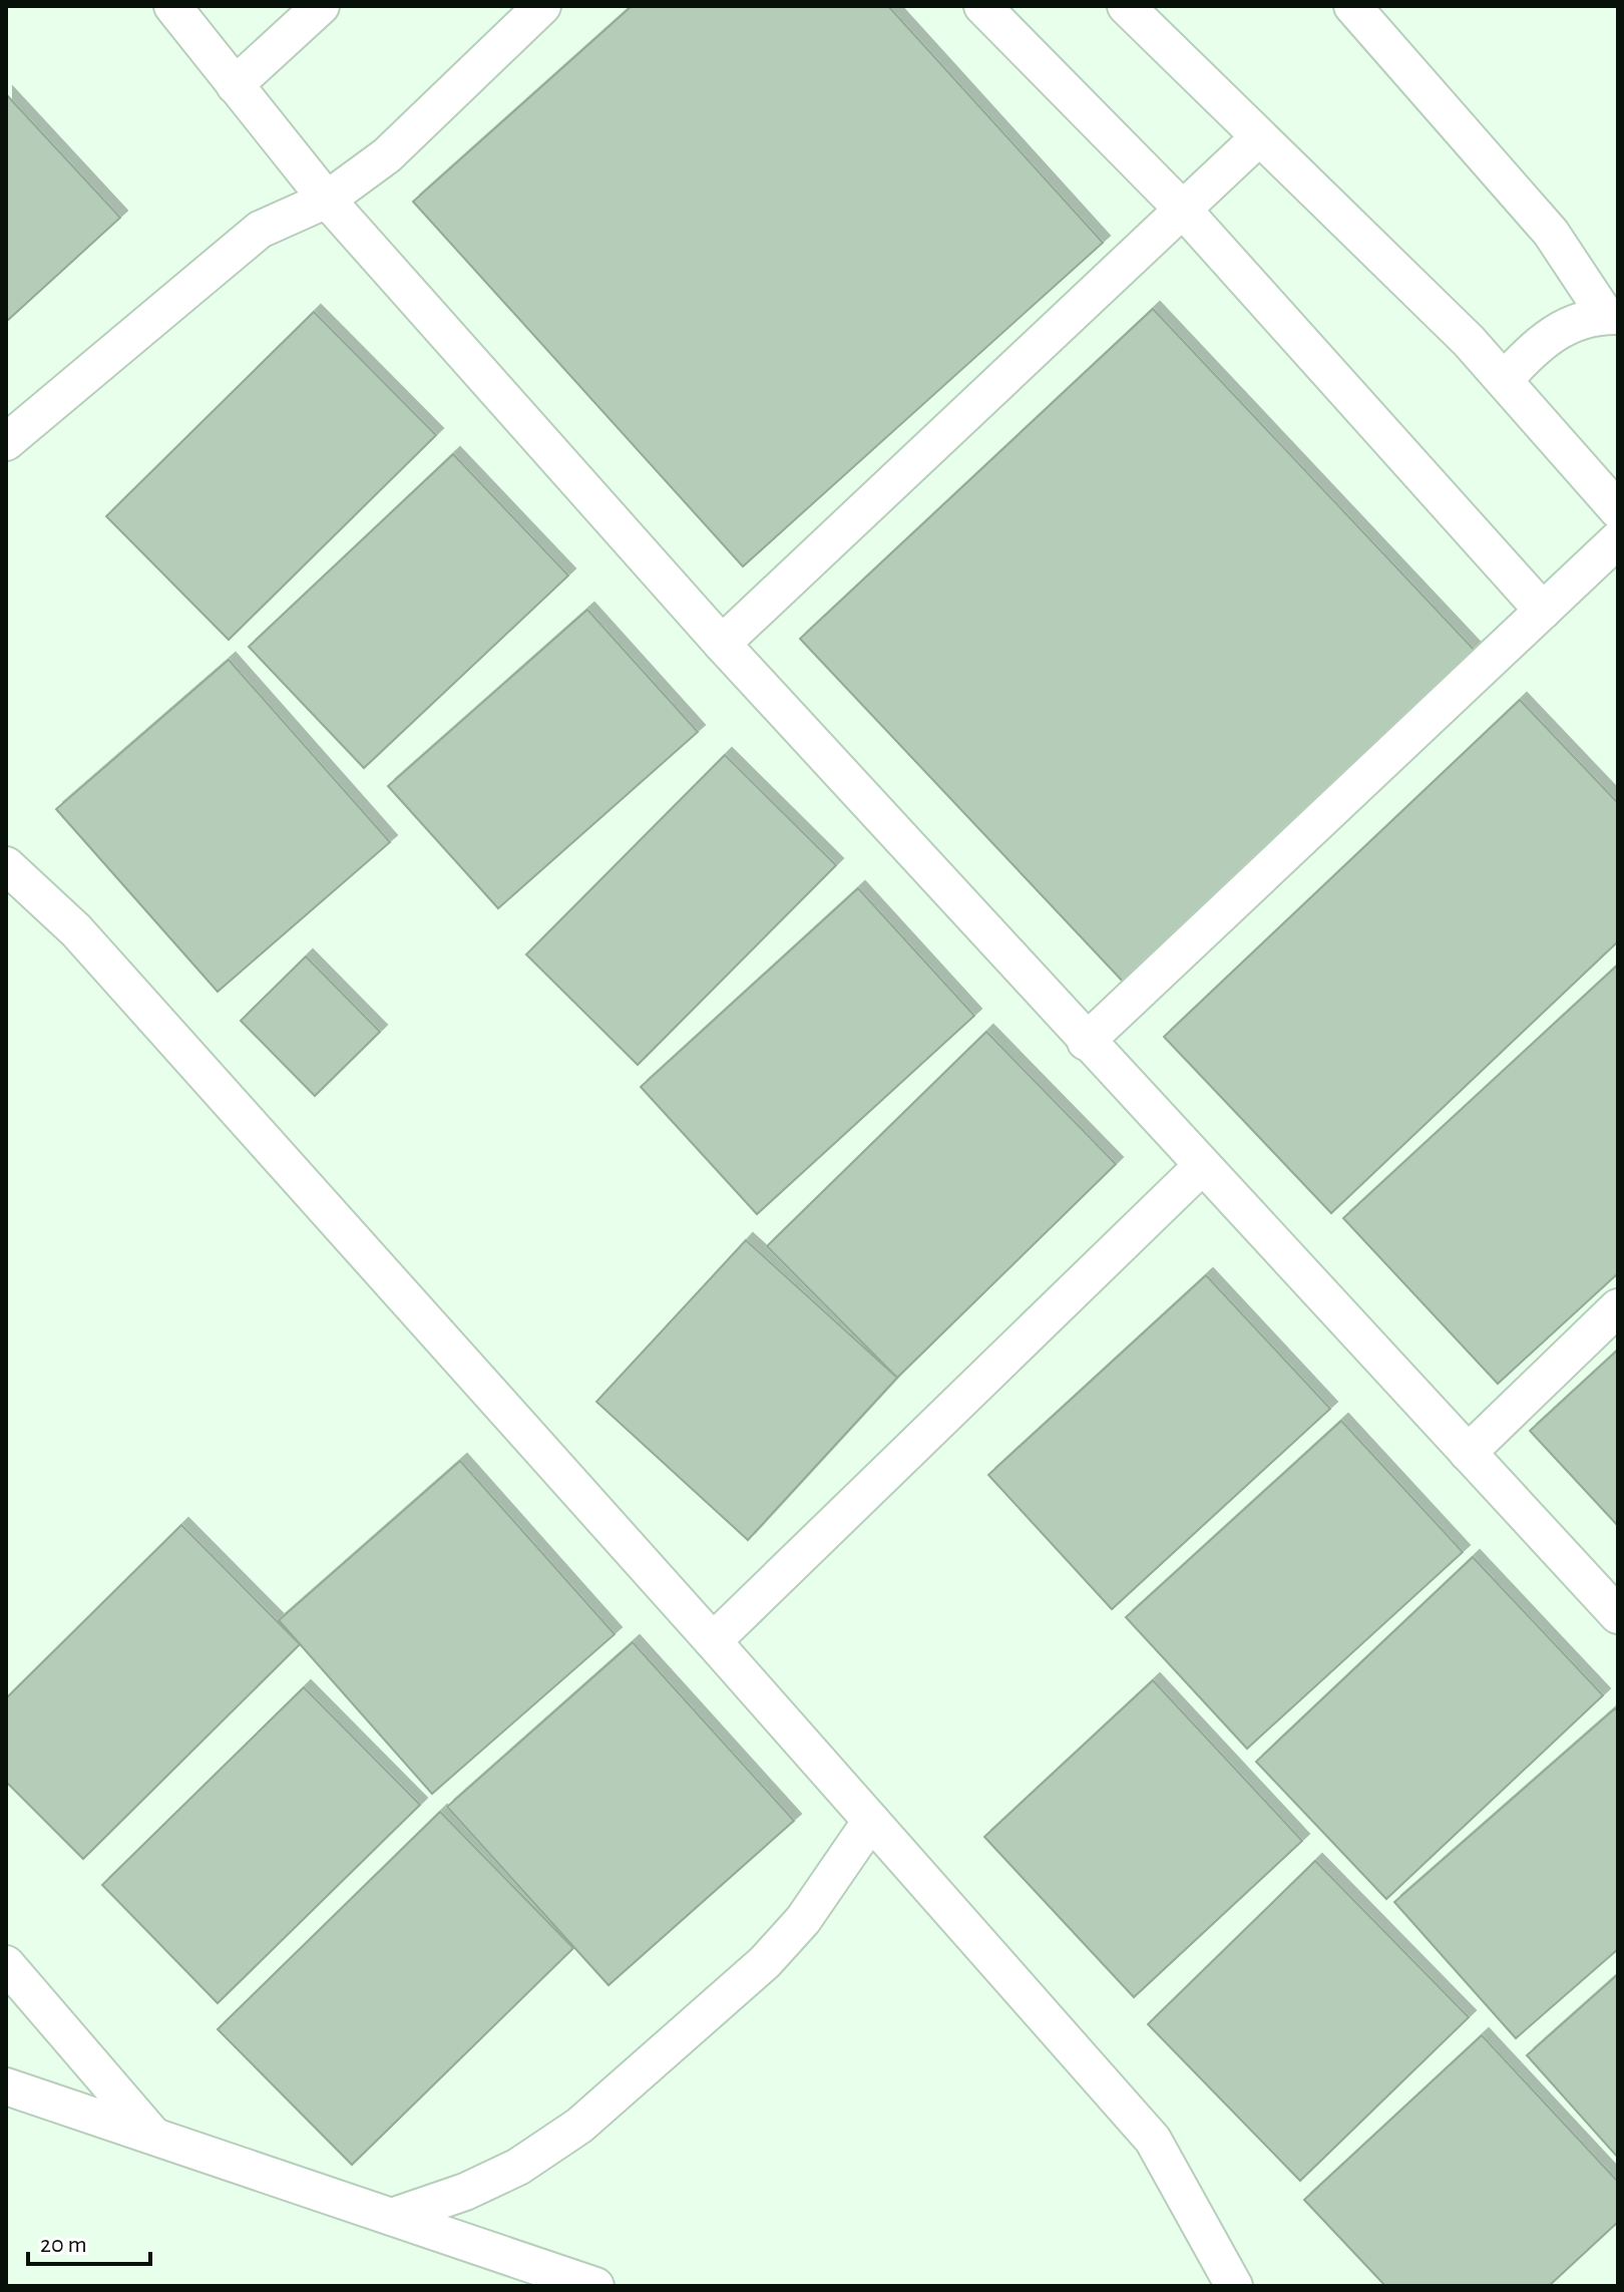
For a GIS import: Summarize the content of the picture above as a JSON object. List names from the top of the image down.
{
  "scale_bar": "20 m"
}
